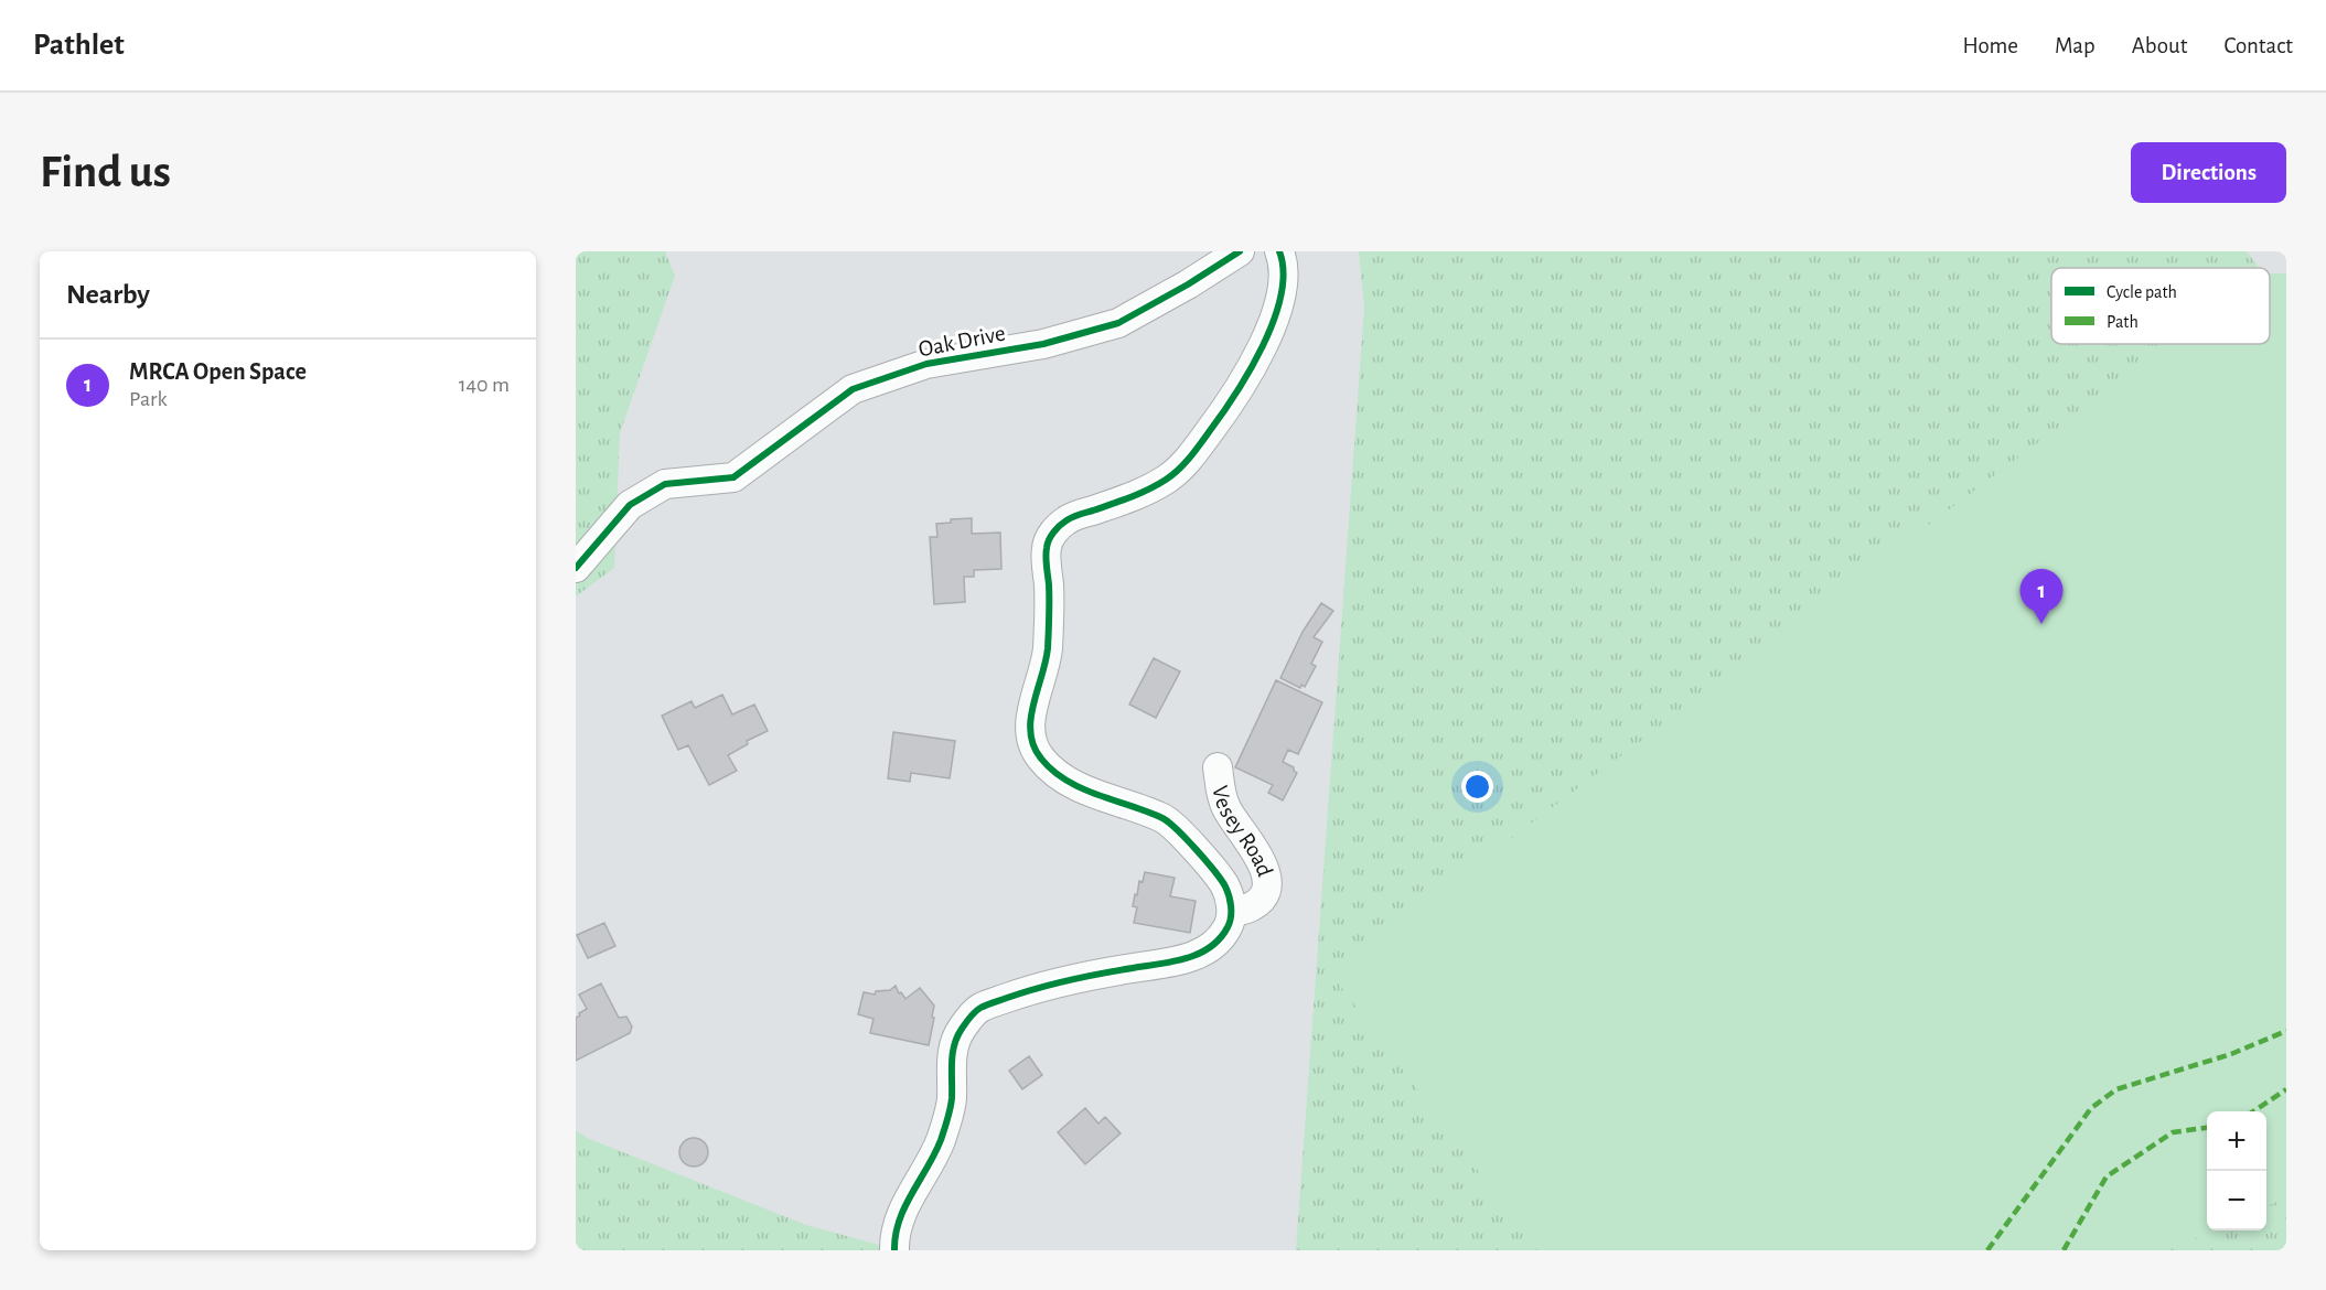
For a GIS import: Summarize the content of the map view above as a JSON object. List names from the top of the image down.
{
  "streets": {
    "street": ["Oak Drive", "Vesey Road"]
  },
  "legend": ["Cycle path", "Path"],
  "page": {
    "header": "Pathlet",
    "nav": [
      "Home",
      "Map",
      "About",
      "Contact"
    ],
    "buttons": "Directions",
    "title": "Find us",
    "heading": "Nearby",
    "list": [
      {
        "mark": "1",
        "name": "MRCA Open Space",
        "note": "Park",
        "value": "140 m"
      }
    ],
    "pins": "1",
    "map_buttons": ["+", "−"]
  }
}
